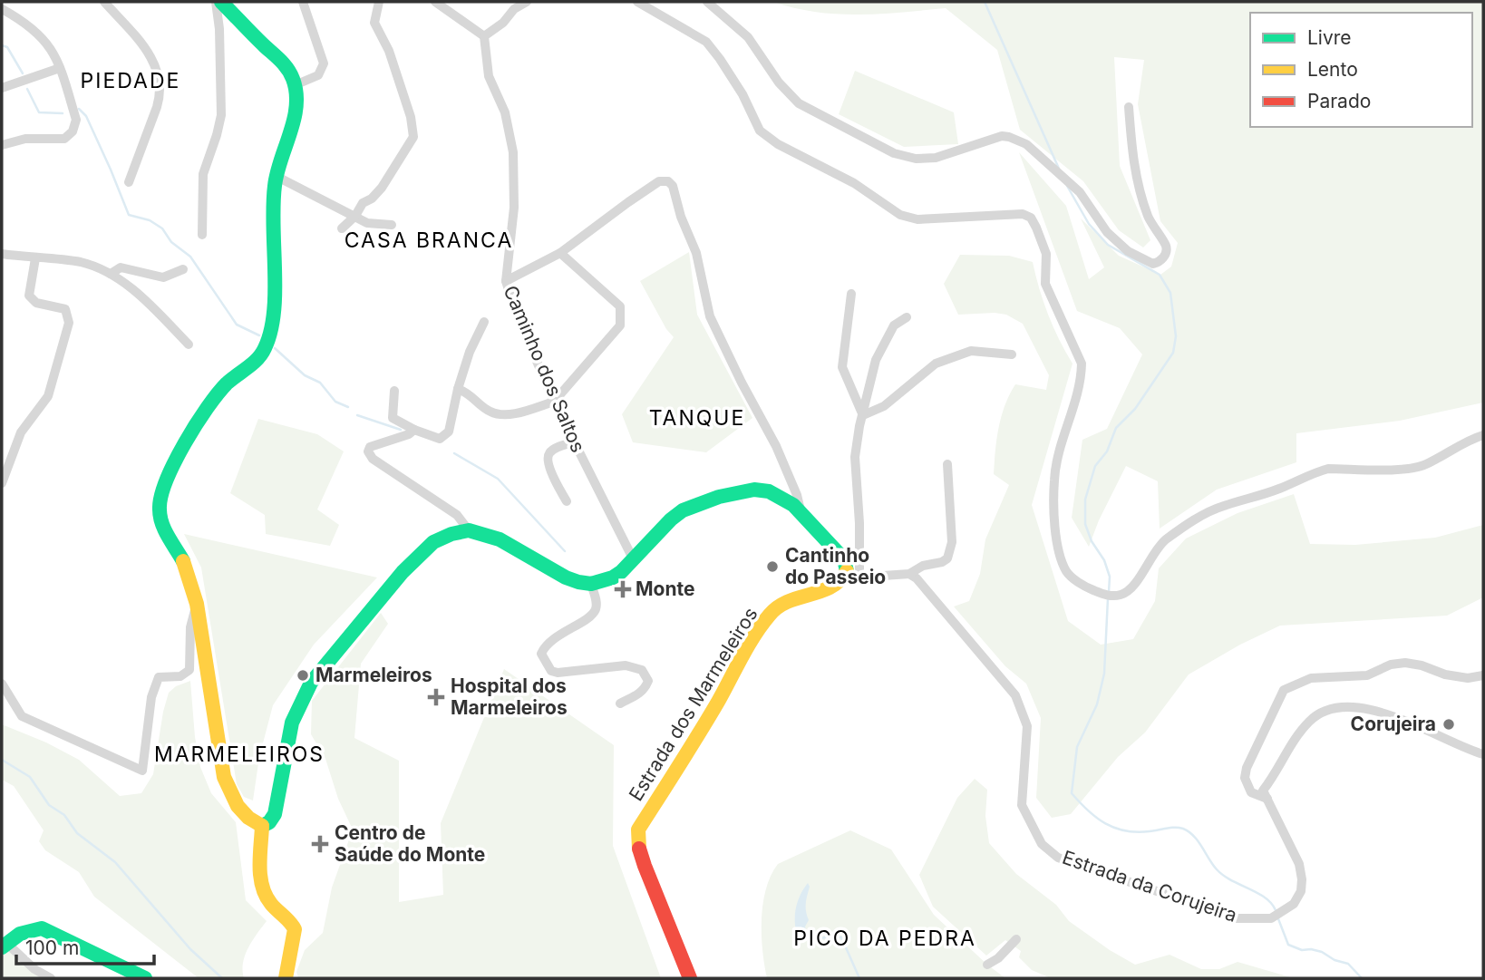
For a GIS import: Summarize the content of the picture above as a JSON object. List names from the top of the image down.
{
  "streets": {
    "main road": ["Estrada dos Marmeleiros"],
    "street": ["Caminho dos Saltos", "Estrada da Corujeira"]
  },
  "districts": [
    "PIEDADE",
    "CASA BRANCA",
    "TANQUE",
    "MARMELEIROS",
    "PICO DA PEDRA"
  ],
  "places": {
    "other": ["Cantinho do Passeio", "Marmeleiros", "Corujeira"],
    "health": ["Monte", "Hospital dos Marmeleiros", "Centro de Saúde do Monte"]
  },
  "legend": ["Livre", "Lento", "Parado"],
  "scale_bar": "100 m"
}
